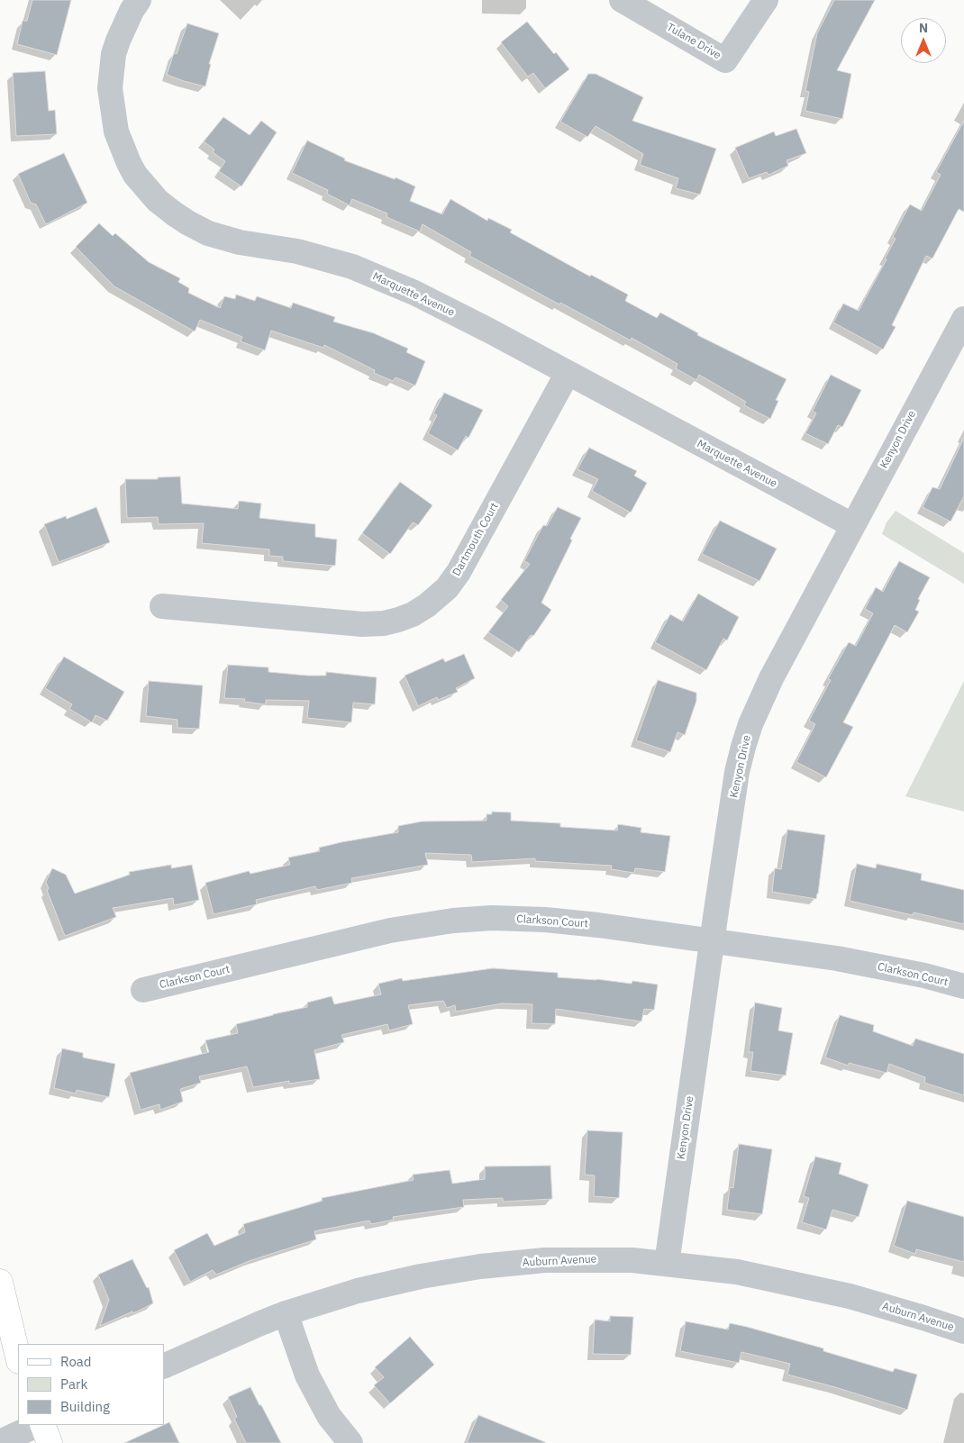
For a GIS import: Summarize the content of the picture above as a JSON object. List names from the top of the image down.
{
  "streets": {
    "street": [
      "Tulane Drive",
      "Marquette Avenue",
      "Kenyon Drive",
      "Dartmouth Court",
      "Clarkson Court",
      "Auburn Avenue"
    ]
  },
  "crossings": [
    ["Marquette Avenue", "Kenyon Drive"],
    ["Marquette Avenue", "Dartmouth Court"],
    ["Kenyon Drive", "Clarkson Court"],
    ["Kenyon Drive", "Auburn Avenue"]
  ],
  "legend": ["Road", "Park", "Building"],
  "north": "top"
}
